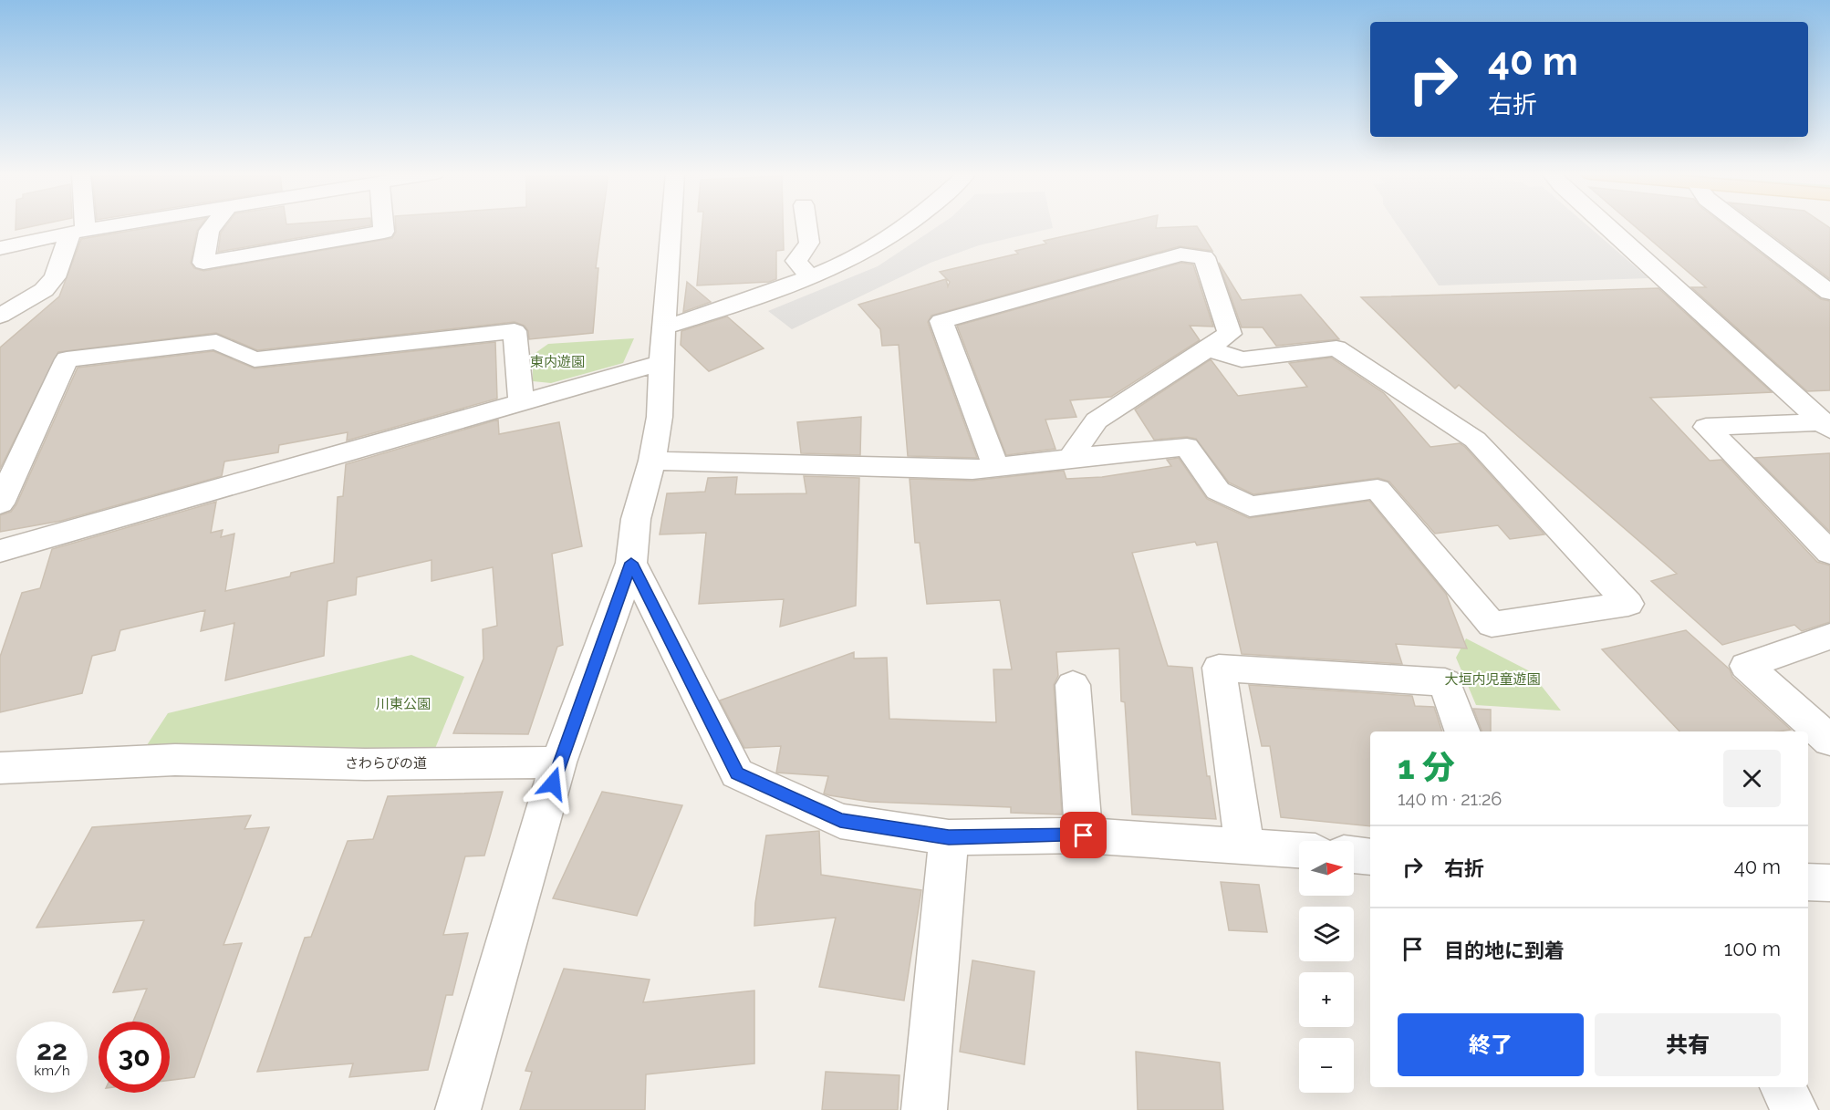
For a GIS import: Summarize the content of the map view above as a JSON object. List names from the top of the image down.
{
  "streets": {
    "street": ["さわらびの道"]
  },
  "parks": ["東内遊園", "大垣内児童遊園", "川東公園"],
  "north": "right",
  "page": {
    "turn": ["40 m", "右折"],
    "heading": ["1 分", "140 m · 21:26"],
    "list": [
      {
        "name": "右折",
        "value": "40 m"
      },
      {
        "name": "目的地に到着",
        "value": "100 m"
      }
    ],
    "map_buttons": ["+", "−"],
    "buttons": ["終了", "共有"],
    "speed": "22 km/h",
    "limit": "30"
  }
}
